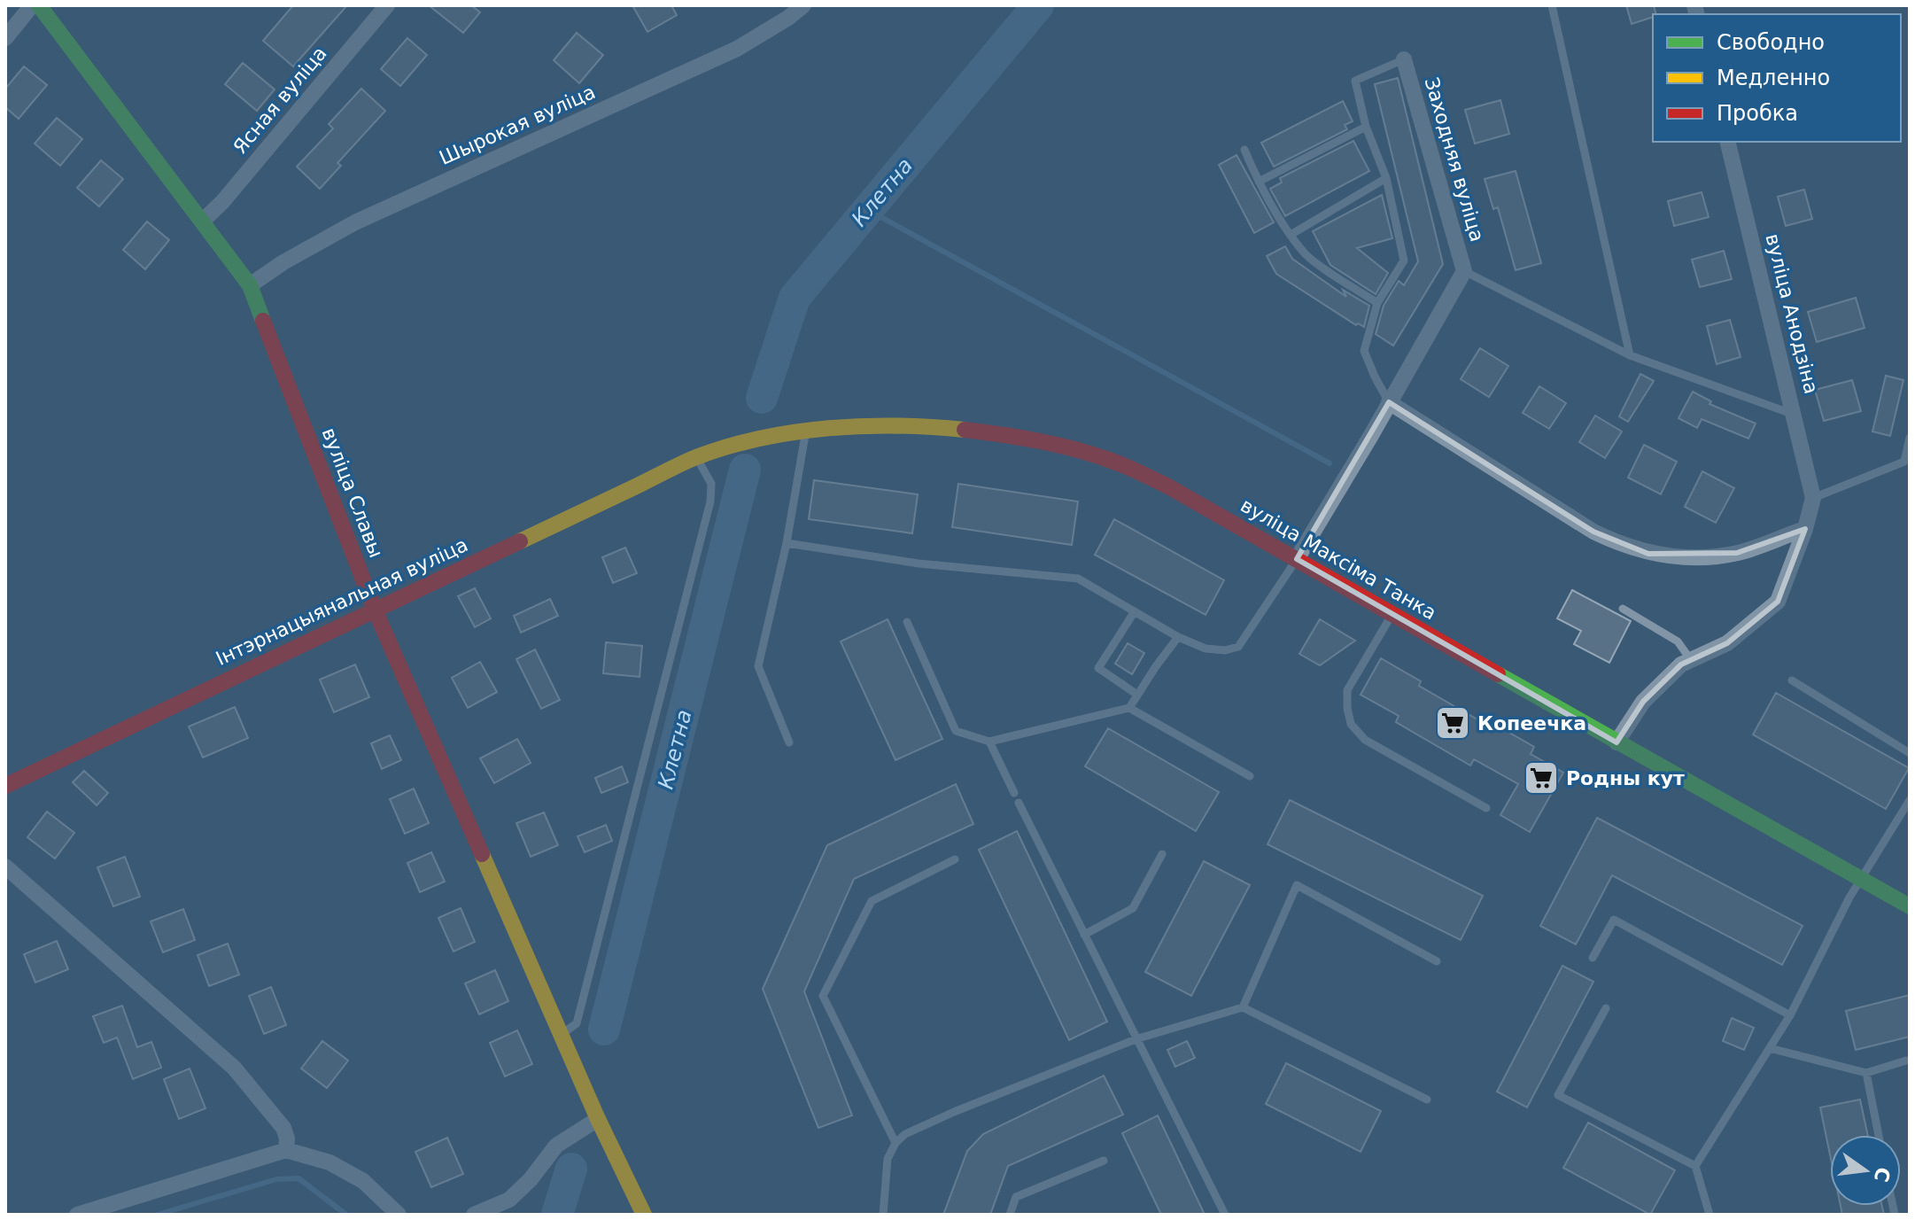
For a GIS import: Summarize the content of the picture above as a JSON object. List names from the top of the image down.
{
  "streets": {
    "street": [
      "Ясная вуліца",
      "Шырокая вуліца",
      "Заходняя вуліца",
      "вуліца Анодзіна",
      "вуліца Славы",
      "вуліца Максіма Танка",
      "Інтэрнацыянальная вуліца"
    ]
  },
  "crossings": [
    ["Ясная вуліца", "вуліца Славы"],
    ["Шырокая вуліца", "вуліца Славы"],
    ["вуліца Славы", "Інтэрнацыянальная вуліца"],
    ["вуліца Максіма Танка", "Інтэрнацыянальная вуліца"]
  ],
  "water": ["Клетна"],
  "places": {
    "supermarket": ["Копеечка", "Родны кут"]
  },
  "legend": ["Свободно", "Медленно", "Пробка"],
  "north": "right"
}
